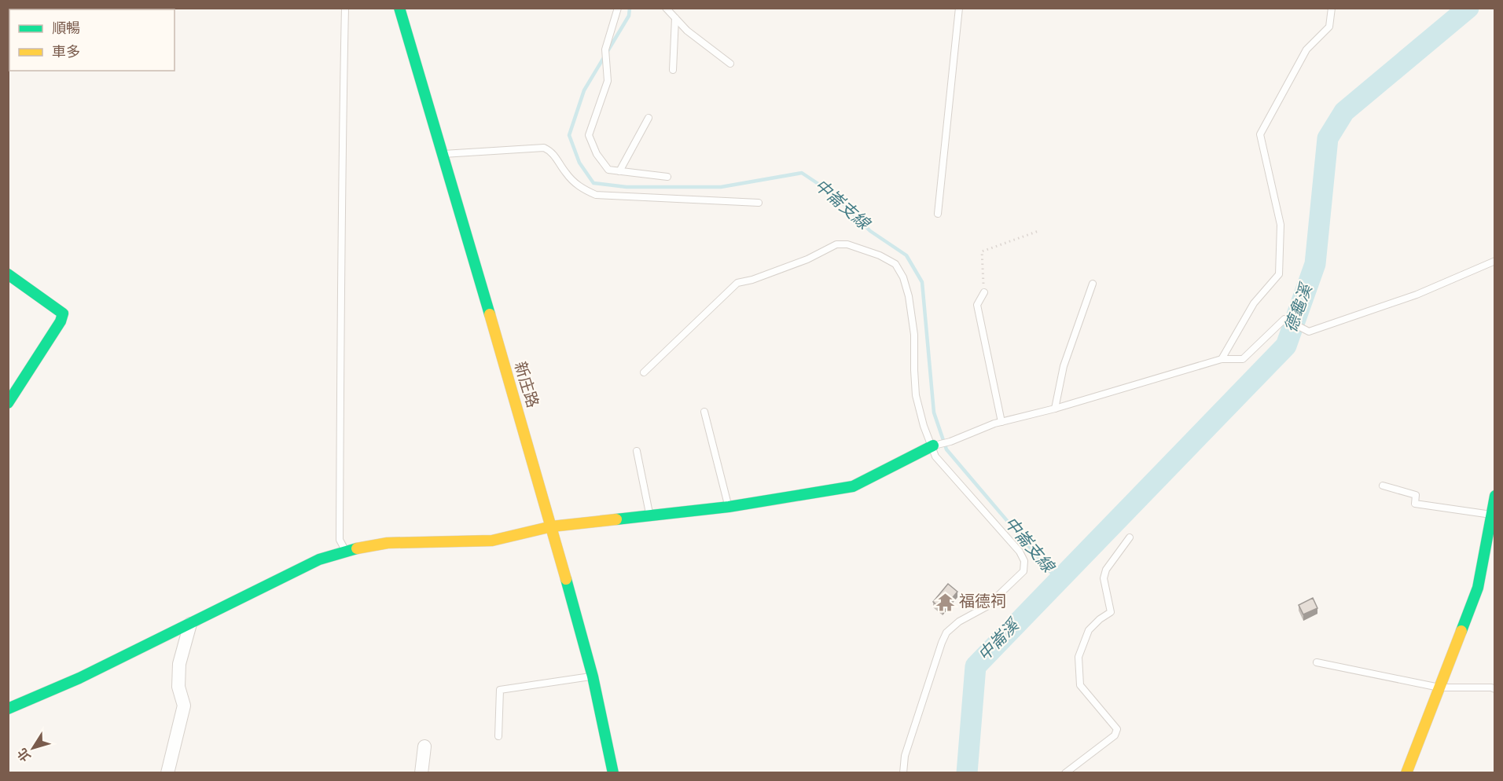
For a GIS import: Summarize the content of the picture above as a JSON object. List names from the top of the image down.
{
  "streets": {
    "street": ["新庄路"]
  },
  "water": ["中崙支線", "德龜溪", "中崙溪"],
  "places": {
    "temple": ["福德祠"]
  },
  "legend": ["順暢", "車多"],
  "north": "bottom left"
}
